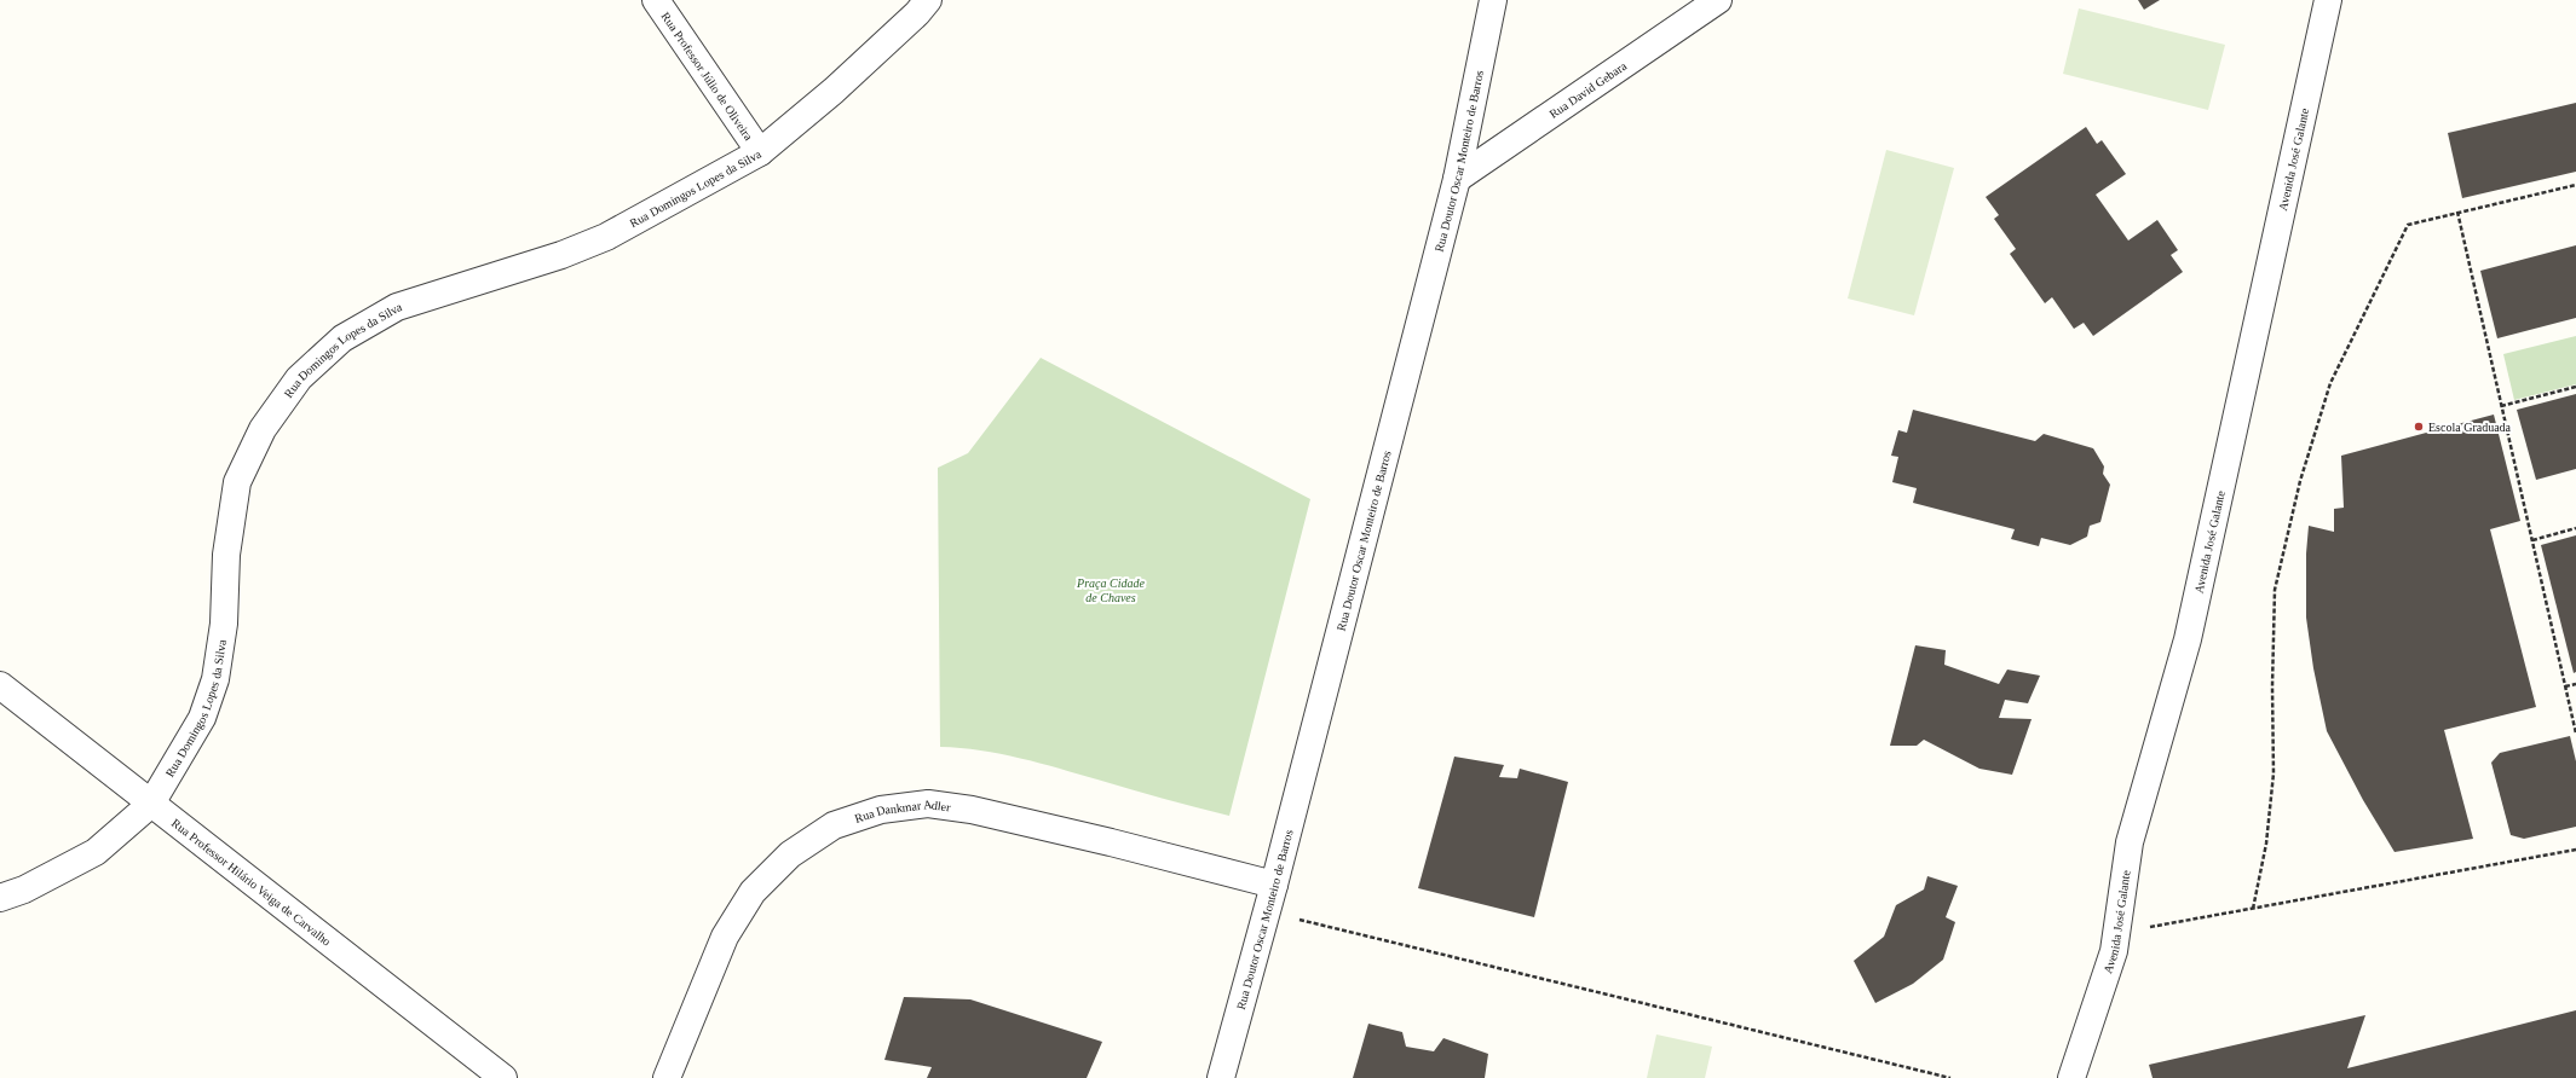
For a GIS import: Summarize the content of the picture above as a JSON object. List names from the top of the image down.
{
  "streets": {
    "street": [
      "Rua Professor Júlio de Oliveira",
      "Rua David Gebara",
      "Avenida José Galante",
      "Rua Doutor Oscar Monteiro de Barros",
      "Rua Domingos Lopes da Silva",
      "Rua Dankmar Adler",
      "Rua Professor Hilário Veiga de Carvalho"
    ]
  },
  "crossings": [
    ["Rua Professor Júlio de Oliveira", "Rua Domingos Lopes da Silva"],
    ["Rua David Gebara", "Rua Doutor Oscar Monteiro de Barros"],
    ["Rua Doutor Oscar Monteiro de Barros", "Rua Dankmar Adler"],
    ["Rua Domingos Lopes da Silva", "Rua Professor Hilário Veiga de Carvalho"]
  ],
  "parks": ["Praça Cidade de Chaves"],
  "places": ["Escola Graduada"]
}
